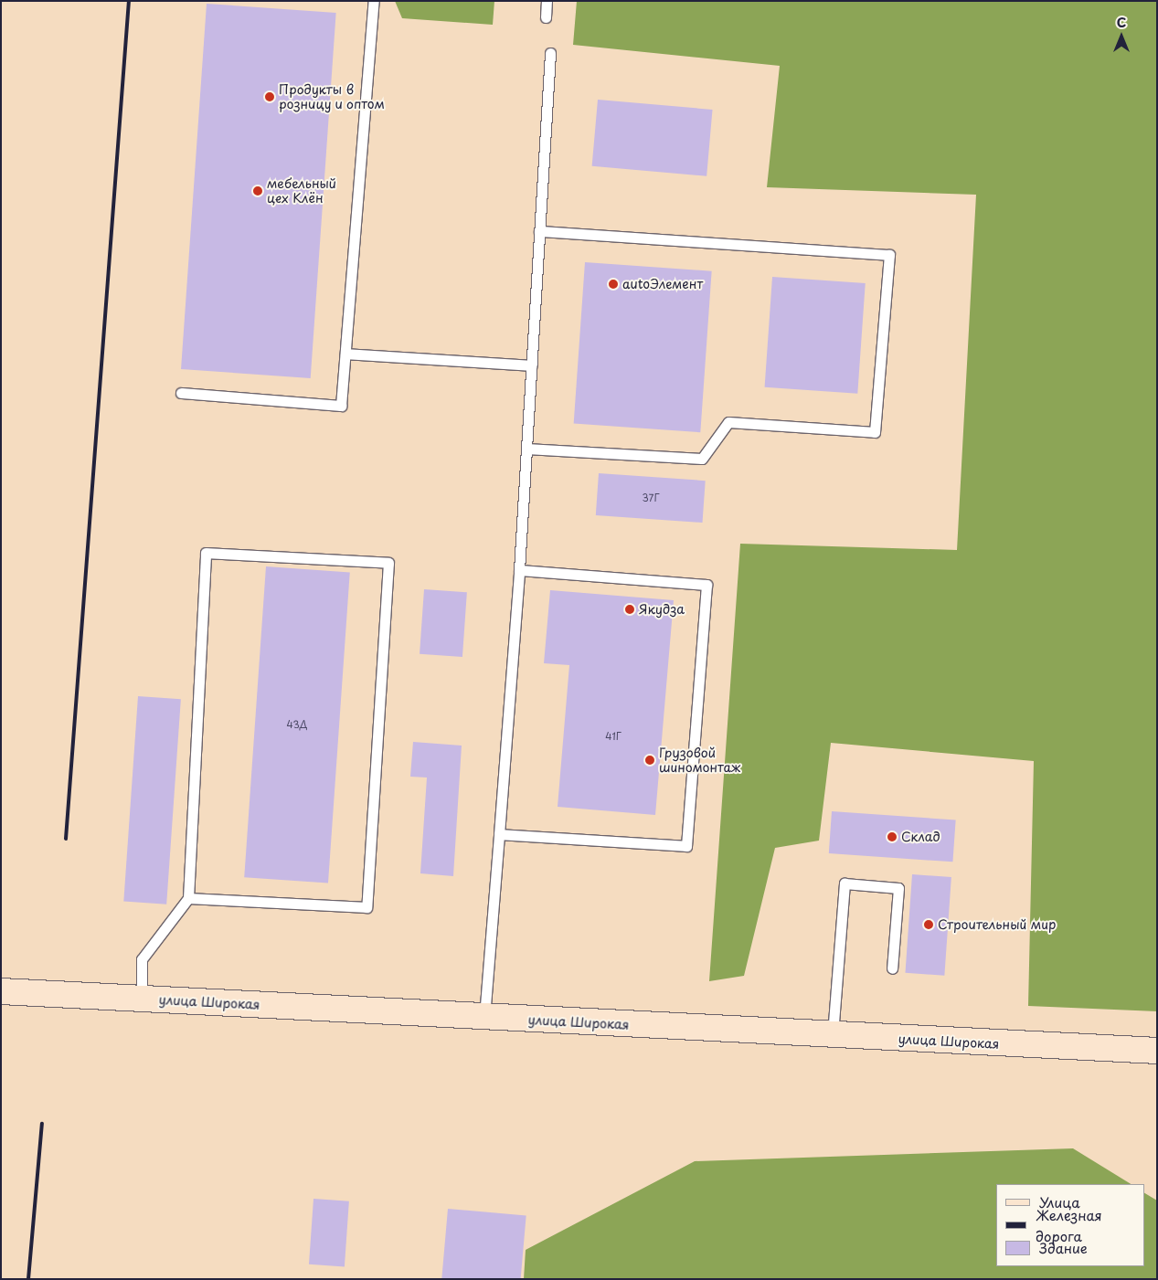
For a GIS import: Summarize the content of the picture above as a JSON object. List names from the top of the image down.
{
  "streets": {
    "street": ["улица Широкая"]
  },
  "places": [
    "Продукты в розницу и оптом",
    "мебельный цех Клён",
    "autoЭлемент",
    "Якудза",
    "Грузовой шиномонтаж",
    "Склад",
    "Строительный мир"
  ],
  "house_numbers": ["37Г", "43Д", "41Г"],
  "legend": ["Улица", "Железная дорога", "Здание"],
  "north": "top"
}
